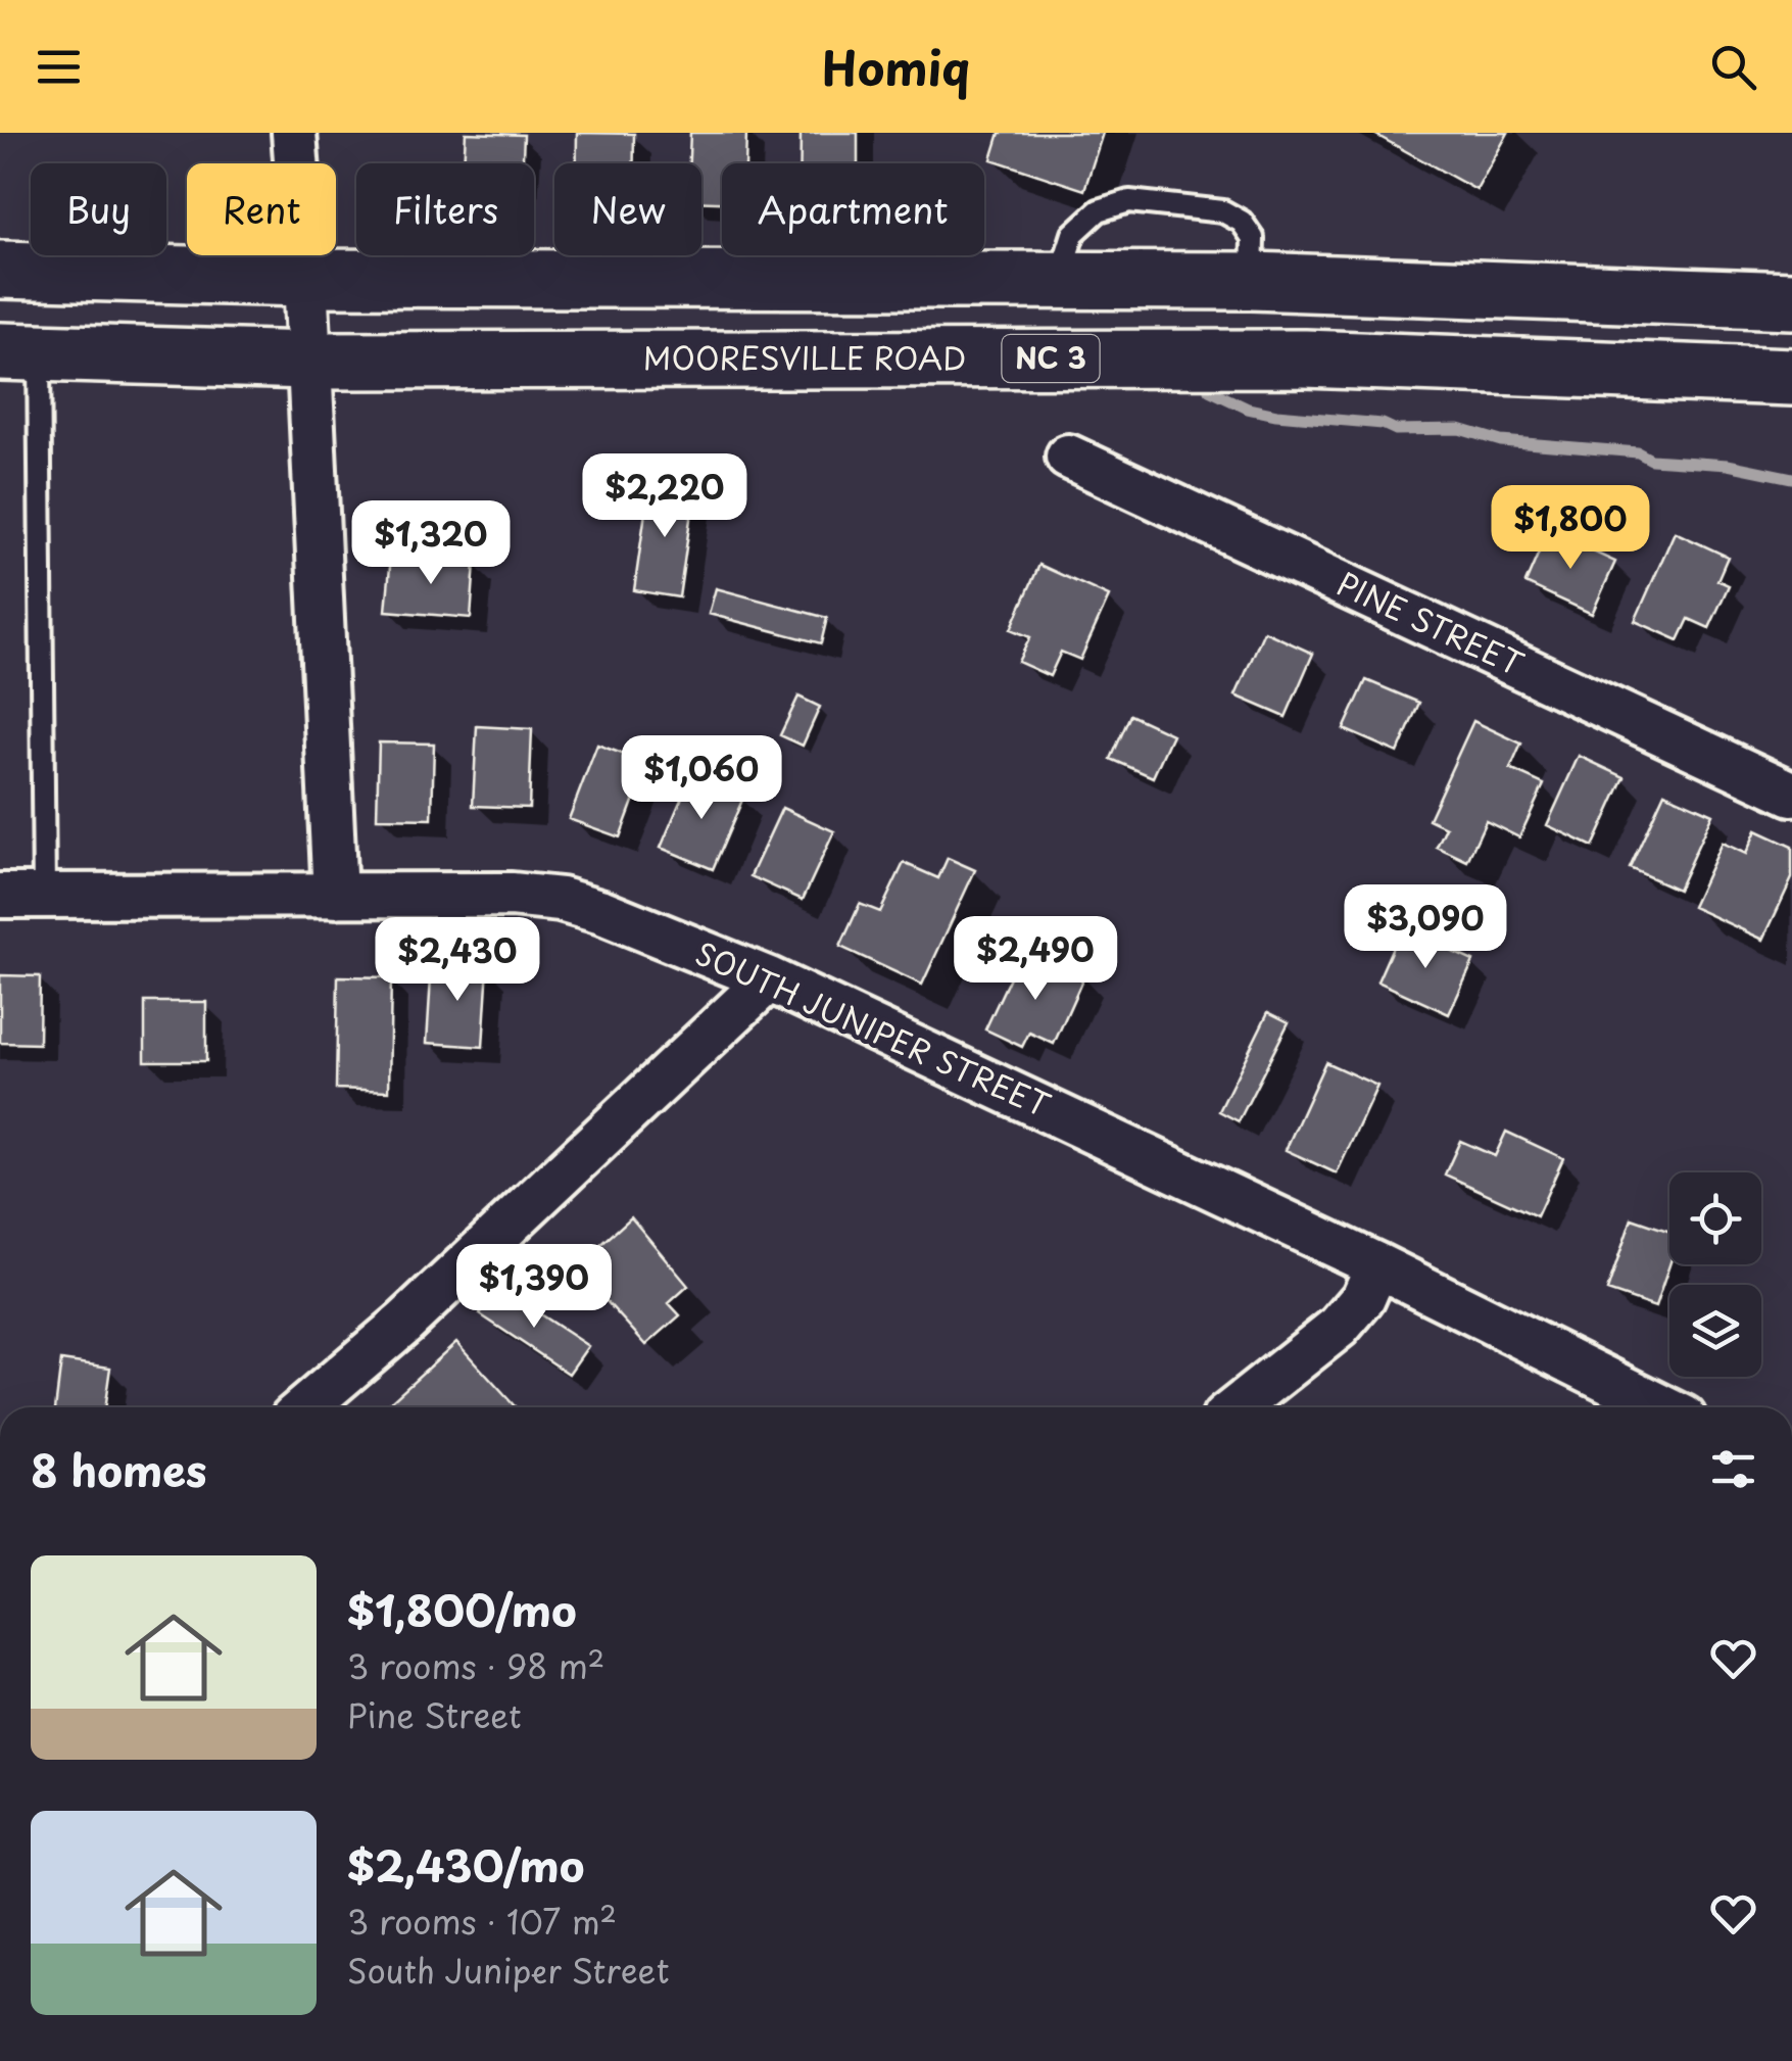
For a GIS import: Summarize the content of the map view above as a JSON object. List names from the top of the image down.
{
  "streets": {
    "main road": ["NC 3", "MOORESVILLE ROAD"],
    "street": ["PINE STREET", "SOUTH JUNIPER STREET"]
  },
  "page": {
    "header": "Homiq",
    "chip": [
      "Buy",
      "Rent",
      "Filters",
      "New",
      "Apartment"
    ],
    "price": [
      "$2,220",
      "$1,800",
      "$1,320",
      "$1,060",
      "$3,090",
      "$2,490",
      "$2,430",
      "$1,390"
    ],
    "heading": "8 homes",
    "list": [
      {
        "name": "$1,800/mo",
        "note": "3 rooms · 98 m² · Pine Street"
      },
      {
        "name": "$2,430/mo",
        "note": "3 rooms · 107 m² · South Juniper Street"
      }
    ]
  }
}
